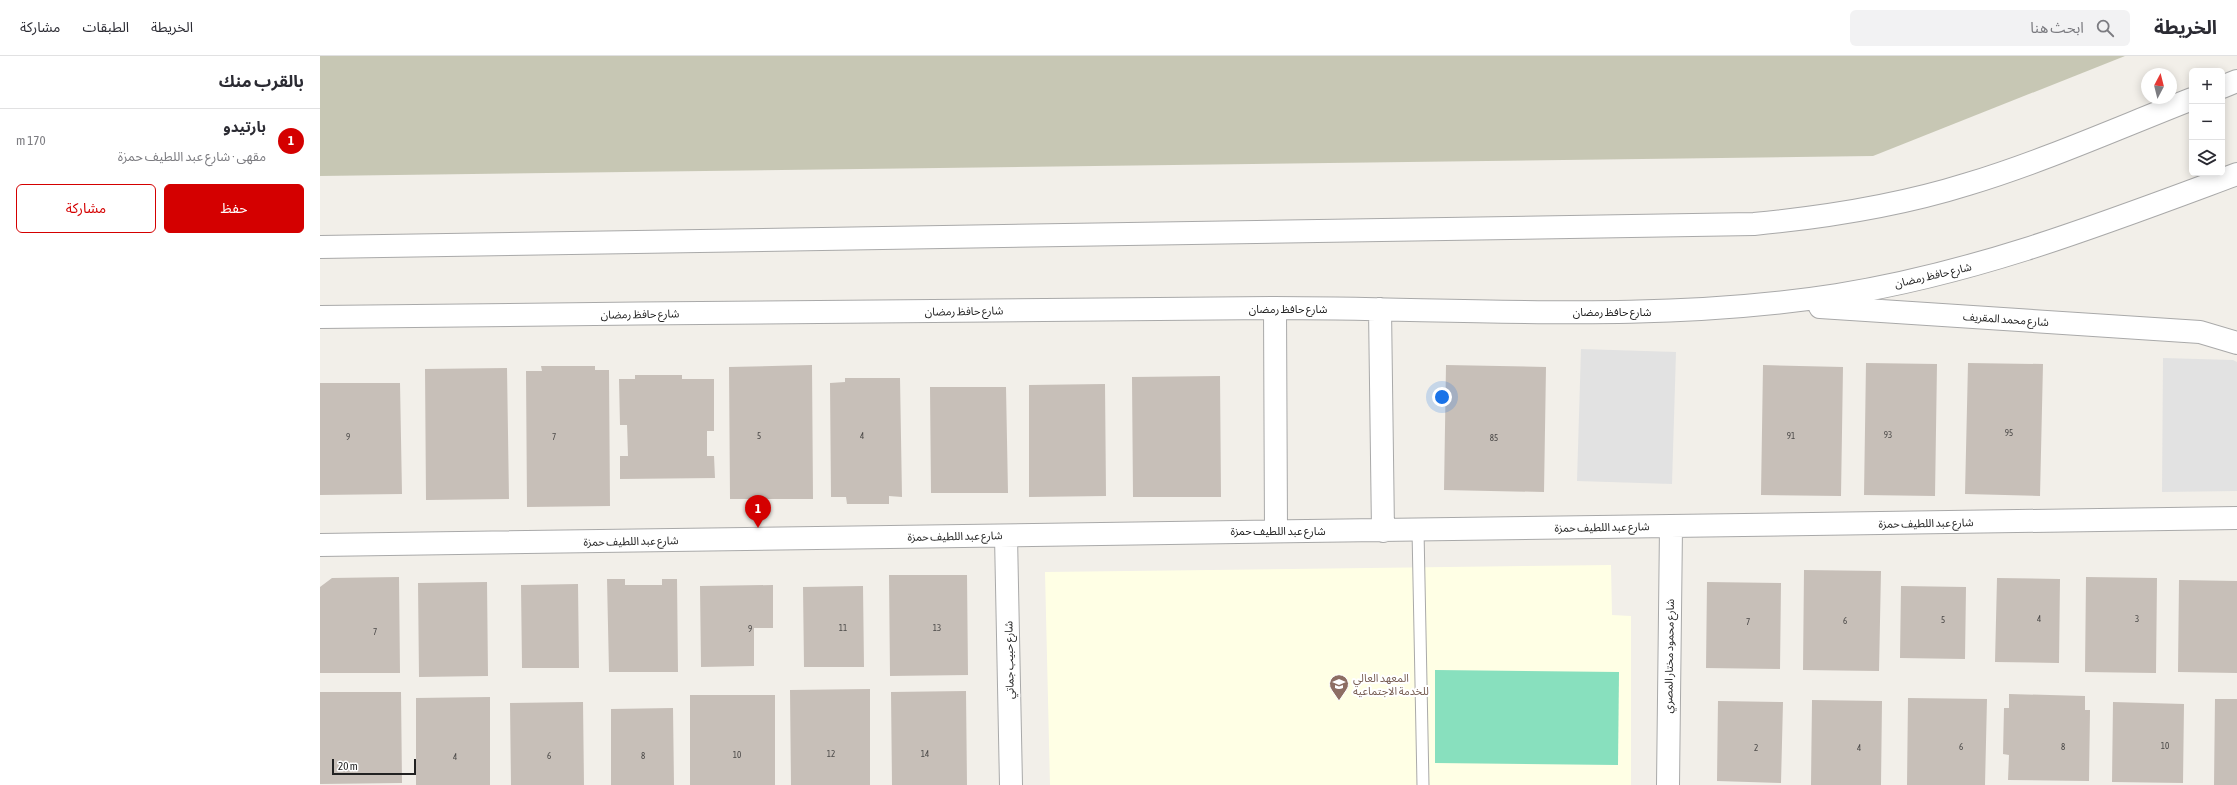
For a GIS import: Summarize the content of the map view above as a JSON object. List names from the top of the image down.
{
  "streets": {
    "street": [
      "شارع حافظ رمضان",
      "شارع محمد المقريف",
      "شارع عبد اللطيف حمزة",
      "شارع محمود مختار المصري",
      "شارع حبيب جماتي"
    ]
  },
  "crossings": [
    ["شارع حافظ رمضان", "شارع محمد المقريف"],
    ["شارع عبد اللطيف حمزة", "شارع محمود مختار المصري"],
    ["شارع عبد اللطيف حمزة", "شارع حبيب جماتي"]
  ],
  "places": {
    "school or university": ["المعهد العالي للخدمة الاجتماعيه"]
  },
  "house_numbers": [
    "95",
    "93",
    "5",
    "4",
    "91",
    "9",
    "7",
    "85",
    "4",
    "3",
    "5",
    "6",
    "7",
    "11",
    "13",
    "9",
    "7",
    "10",
    "6",
    "8",
    "2",
    "4",
    "12",
    "14",
    "10",
    "6",
    "8",
    "4"
  ],
  "scale_bar": "20 m",
  "north": "top",
  "page": {
    "header": "الخريطة",
    "search": "ابحث هنا",
    "nav": ["الخريطة", "الطبقات", "مشاركة"],
    "heading": "بالقرب منك",
    "map_buttons": ["+", "−"],
    "list": [
      {
        "mark": "1",
        "name": "بارتيدو",
        "note": "مقهى · شارع عبد اللطيف حمزة",
        "value": "170 m"
      }
    ],
    "buttons": ["حفظ", "مشاركة"],
    "pins": "1",
    "scale": "20 m"
  }
}
